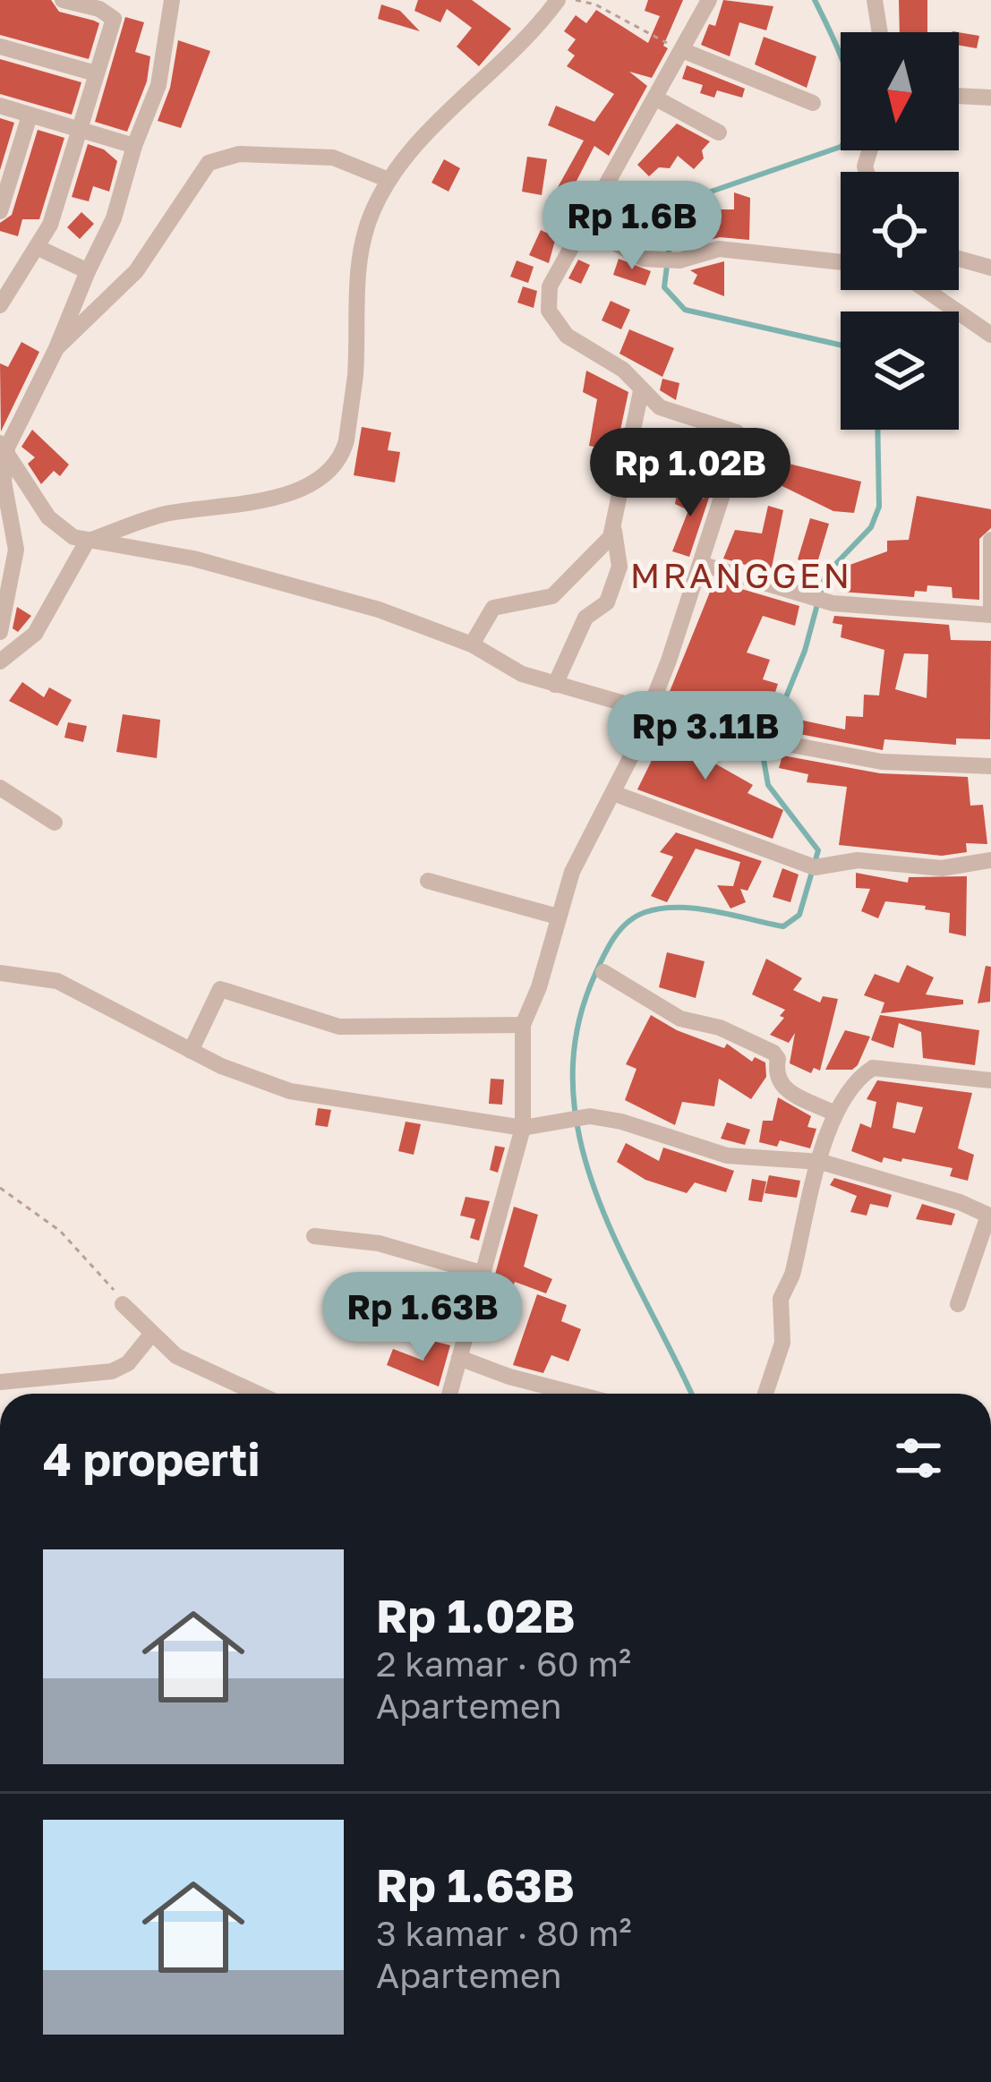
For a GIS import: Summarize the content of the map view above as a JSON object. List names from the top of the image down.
{
  "districts": ["MRANGGEN"],
  "north": "bottom",
  "page": {
    "price": [
      "Rp 1.6B",
      "Rp 1.02B",
      "Rp 3.11B",
      "Rp 1.63B"
    ],
    "heading": "4 properti",
    "list": [
      {
        "name": "Rp 1.02B",
        "note": "2 kamar · 60 m² · Apartemen"
      },
      {
        "name": "Rp 1.63B",
        "note": "3 kamar · 80 m² · Apartemen"
      }
    ]
  }
}
